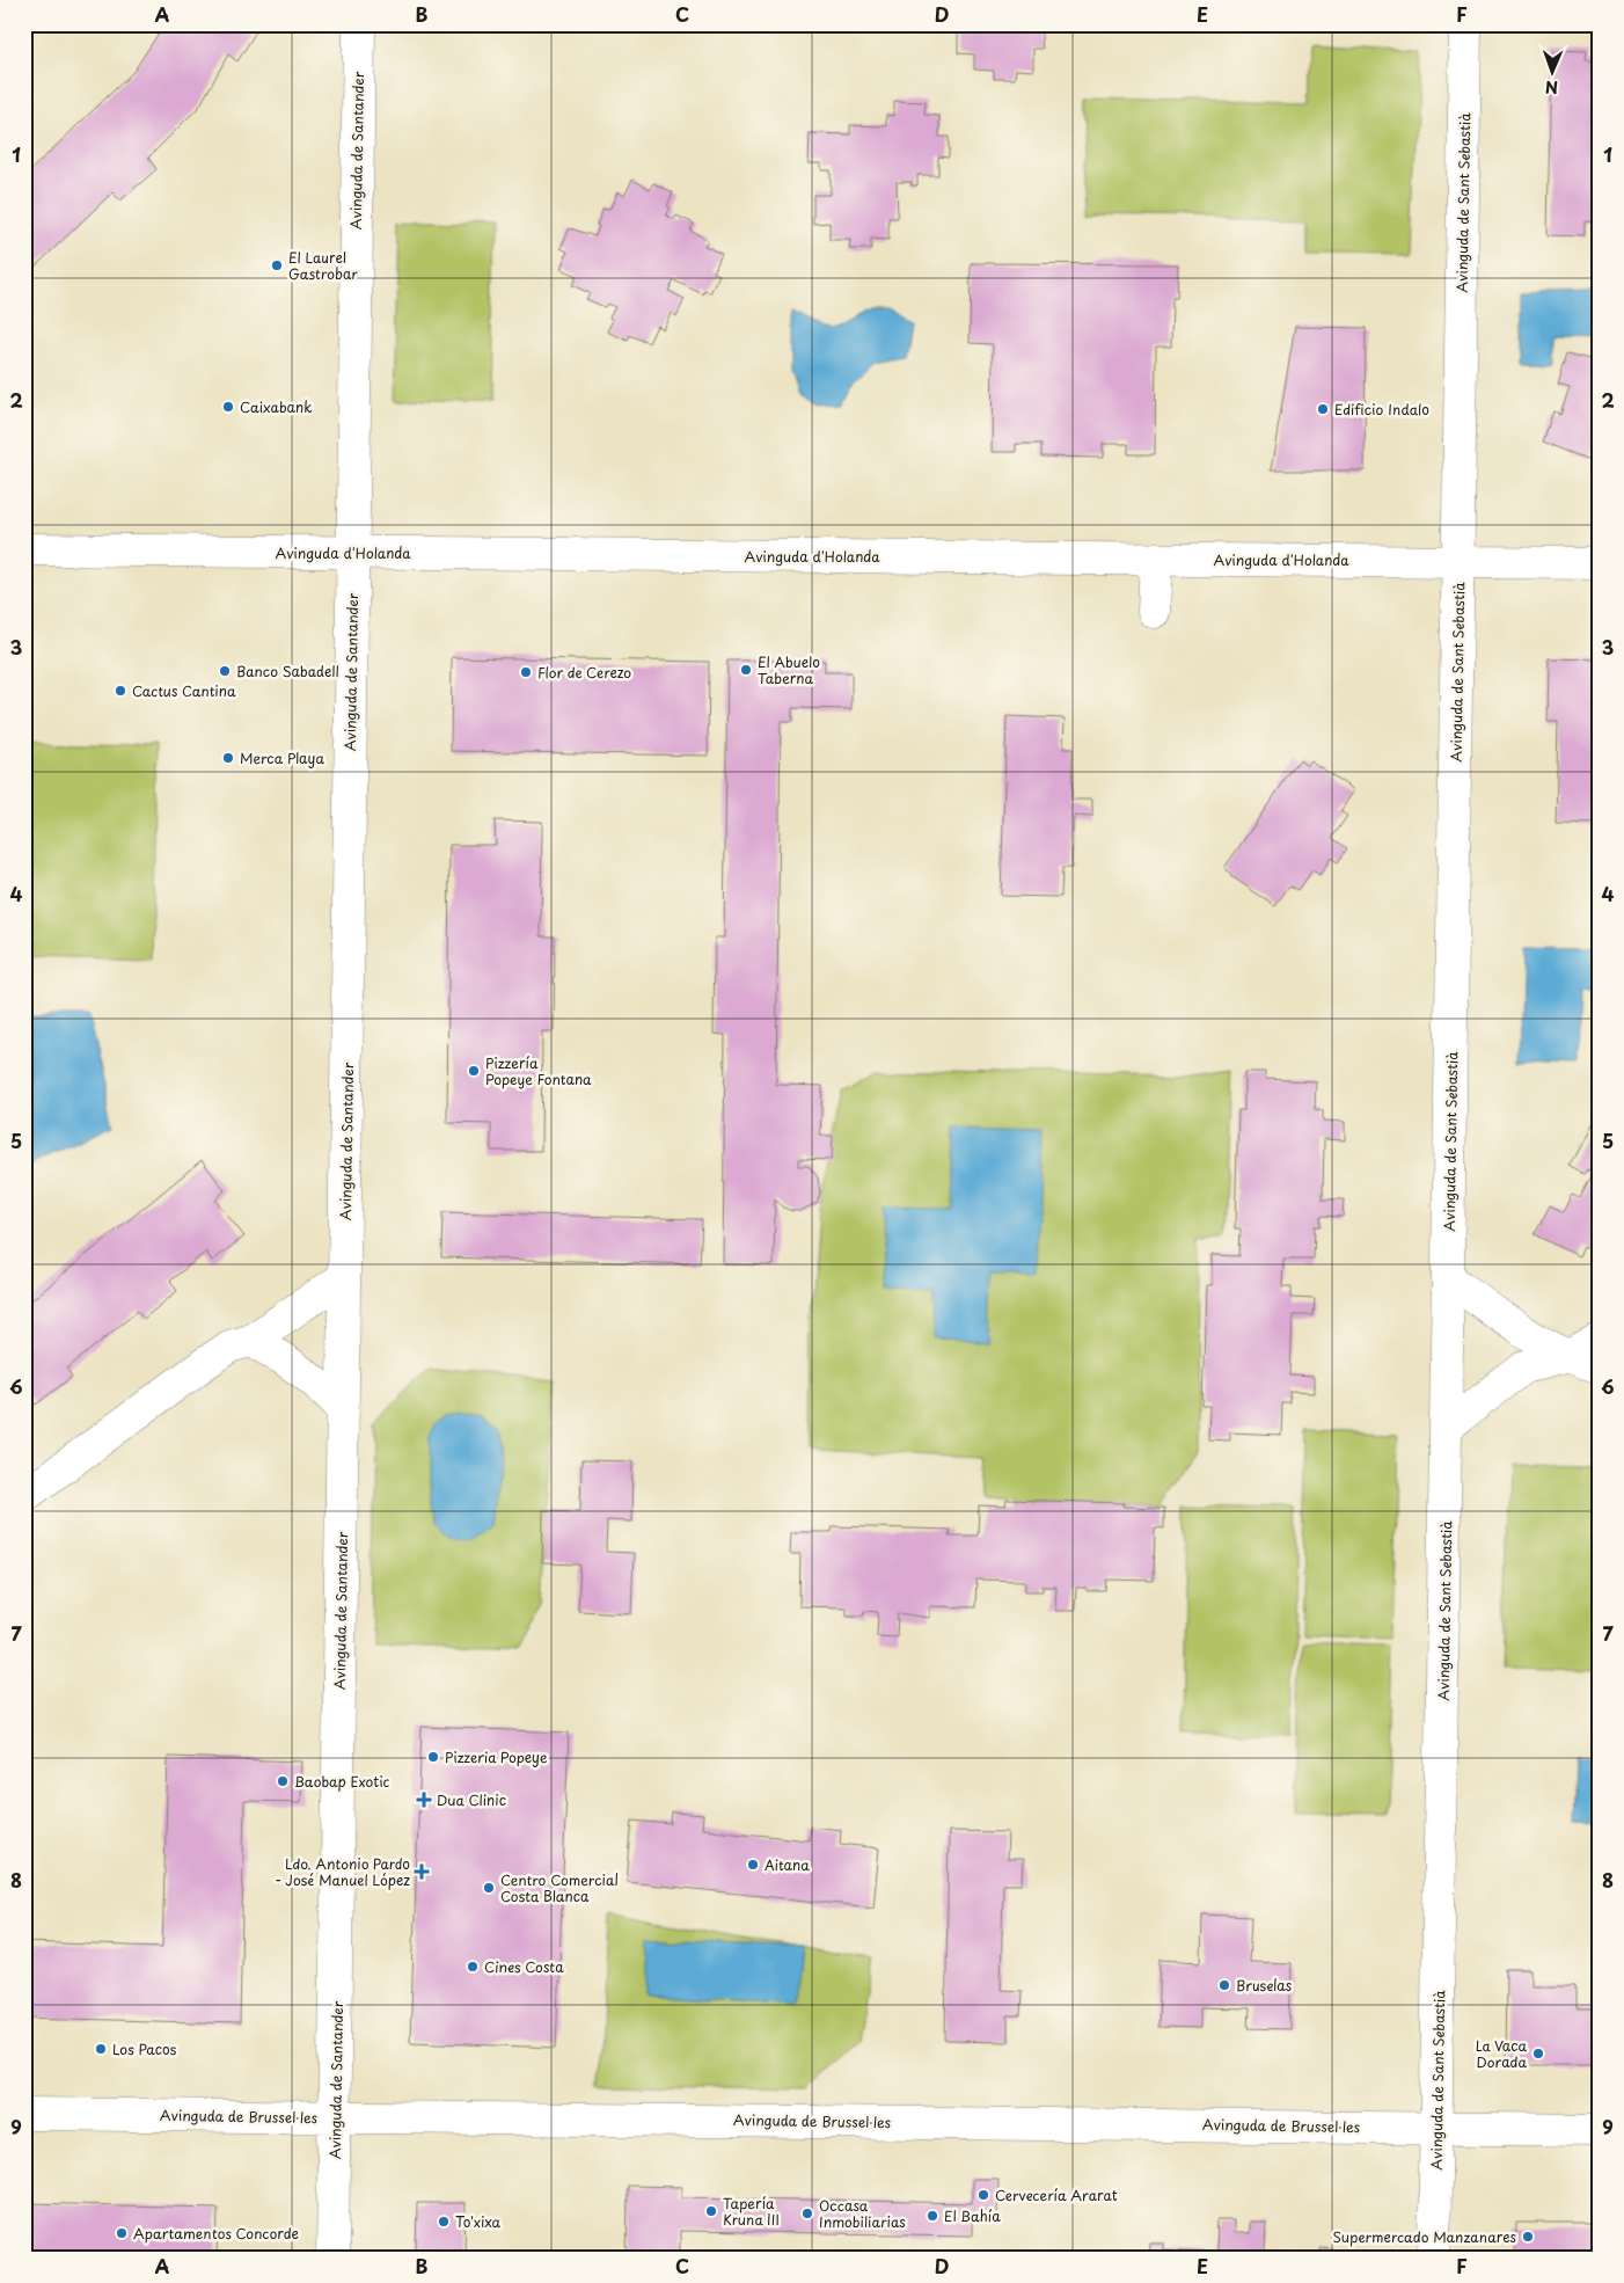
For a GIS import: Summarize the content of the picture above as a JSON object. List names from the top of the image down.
{
  "streets": {
    "street": [
      "Avinguda de Santander",
      "Avinguda de Sant Sebastià",
      "Avinguda d'Holanda",
      "Avinguda de Brussel·les"
    ]
  },
  "crossings": [
    ["Avinguda de Santander", "Avinguda d'Holanda"],
    ["Avinguda de Santander", "Avinguda de Brussel·les"],
    ["Avinguda de Sant Sebastià", "Avinguda d'Holanda"],
    ["Avinguda de Sant Sebastià", "Avinguda de Brussel·les"]
  ],
  "places": {
    "other": [
      "El Laurel Gastrobar",
      "Caixabank",
      "Edificio Indalo",
      "El Abuelo Taberna",
      "Banco Sabadell",
      "Flor de Cerezo",
      "Cactus Cantina",
      "Merca Playa",
      "Pizzería Popeye Fontana",
      "Pizzeria Popeye",
      "Baobap Exotic",
      "Aitana",
      "Centro Comercial Costa Blanca",
      "Cines Costa",
      "Bruselas",
      "Los Pacos",
      "La Vaca Dorada",
      "Cervecería Ararat",
      "Tapería Kruna III",
      "Occasa Inmobiliarias",
      "El Bahía",
      "To'xixa",
      "Apartamentos Concorde",
      "Supermercado Manzanares"
    ],
    "health": ["Dua Clinic", "Ldo. Antonio Pardo - José Manuel López"]
  },
  "north": "bottom",
  "grid": {
    "columns": [
      "A",
      "B",
      "C",
      "D",
      "E",
      "F"
    ],
    "rows": [
      "1",
      "2",
      "3",
      "4",
      "5",
      "6",
      "7",
      "8",
      "9"
    ]
  }
}
